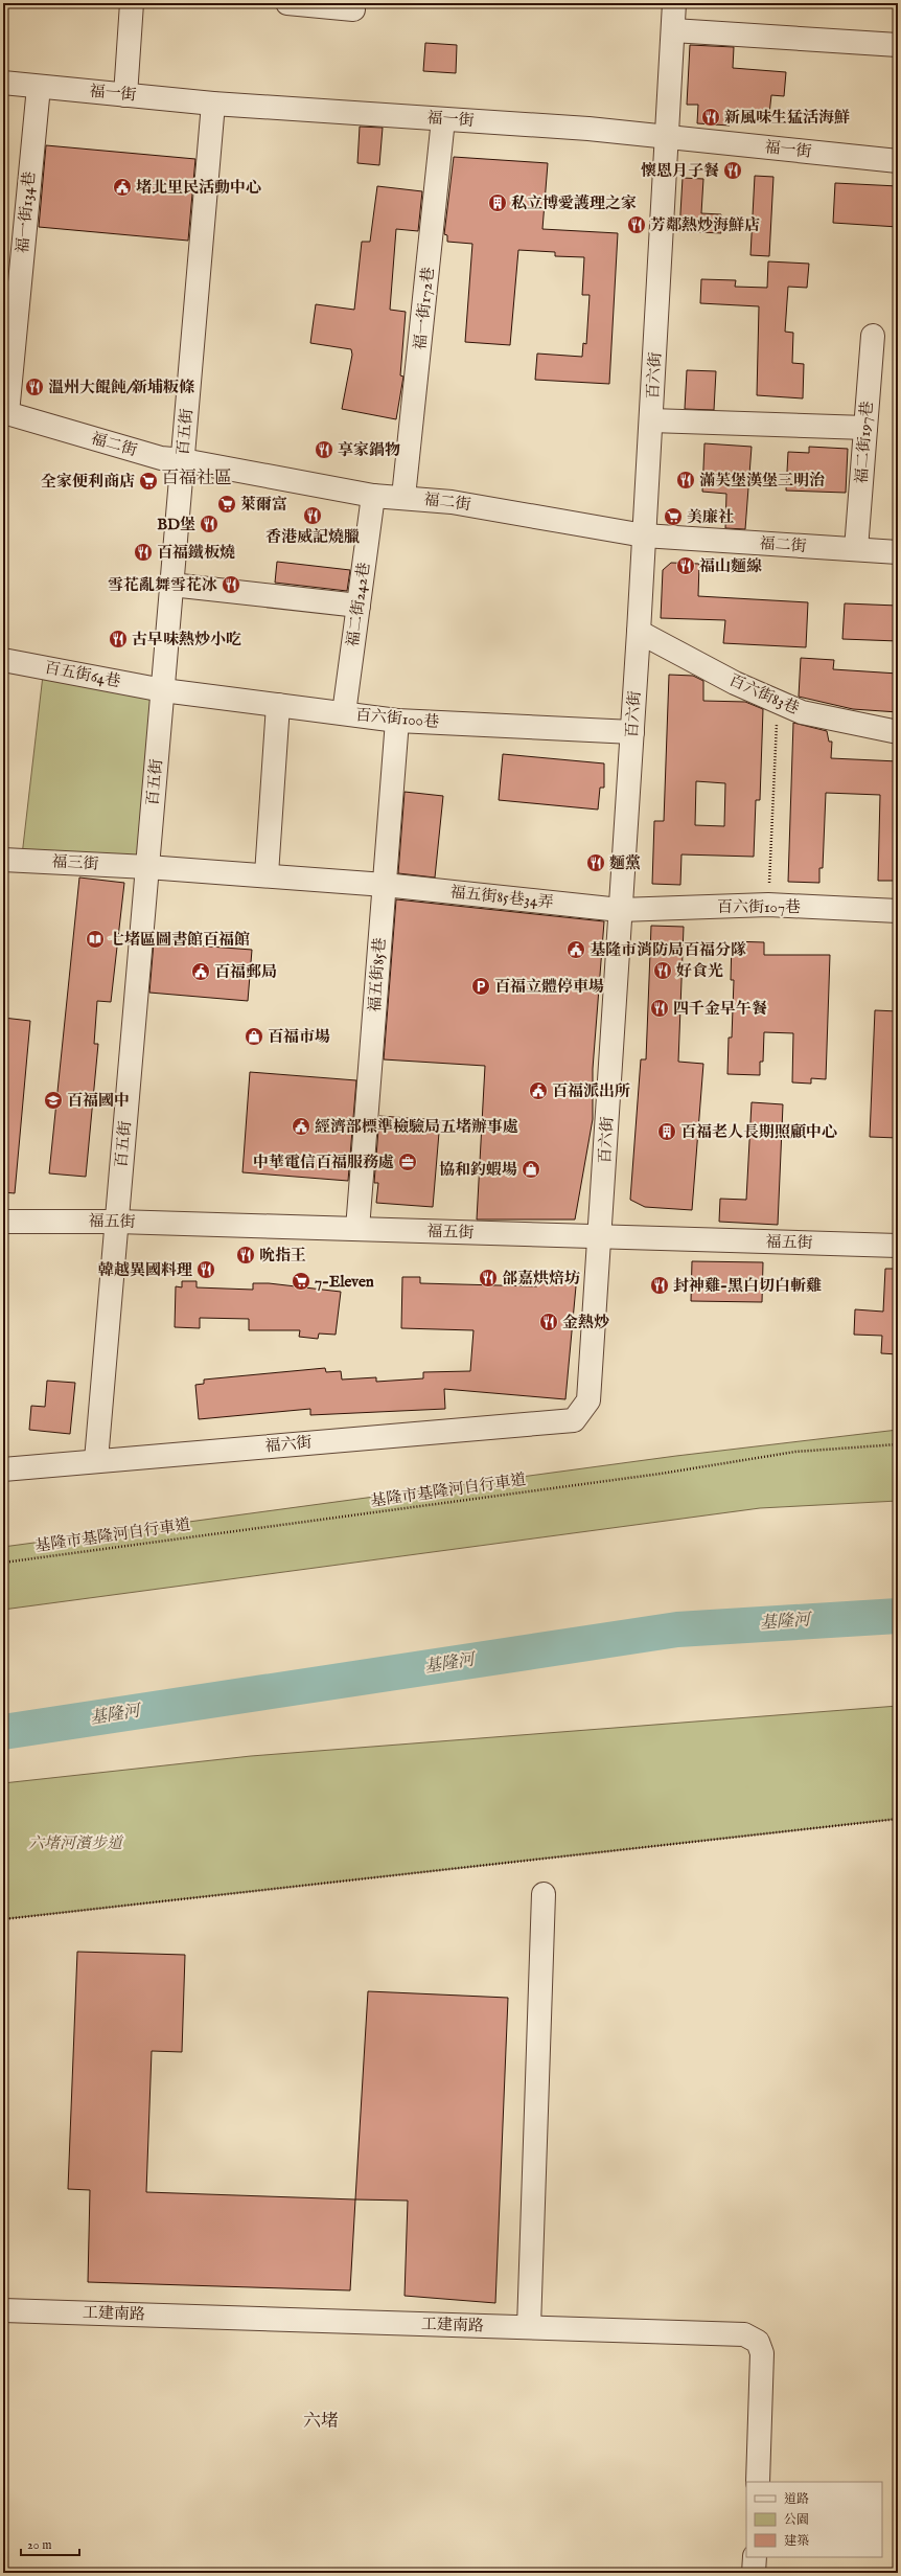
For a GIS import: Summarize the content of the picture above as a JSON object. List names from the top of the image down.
{
  "streets": {
    "street": [
      "福一街",
      "福一街134巷",
      "福一街172巷",
      "百六街",
      "百五街",
      "福二街197巷",
      "福二街",
      "福二街242巷",
      "百五街64巷",
      "百六街83巷",
      "百六街100巷",
      "福三街",
      "福五街85巷34弄",
      "百六街107巷",
      "福五街85巷",
      "福五街",
      "福六街",
      "工建南路"
    ],
    "path": ["基隆市基隆河自行車道"]
  },
  "crossings": [
    ["福一街", "福一街134巷"],
    ["福一街", "福一街172巷"],
    ["福一街", "百六街"],
    ["福一街", "百五街"],
    ["福一街134巷", "福二街"],
    ["福一街172巷", "福二街"],
    ["百六街", "福二街"],
    ["百六街", "百六街83巷"],
    ["百六街", "百六街100巷"],
    ["百六街", "福五街85巷34弄"],
    ["百六街", "百六街107巷"],
    ["百六街", "福五街"],
    ["百六街", "福六街"],
    ["百五街", "福二街"],
    ["百五街", "百五街64巷"],
    ["百五街", "百六街100巷"],
    ["百五街", "福三街"],
    ["百五街", "福五街"],
    ["百五街", "福六街"],
    ["福二街197巷", "福二街"],
    ["福二街", "福二街242巷"],
    ["福二街242巷", "百六街100巷"],
    ["百五街64巷", "百六街100巷"],
    ["百六街100巷", "福五街85巷"],
    ["福三街", "福五街85巷34弄"],
    ["福五街85巷34弄", "百六街107巷"],
    ["福五街85巷34弄", "福五街85巷"],
    ["福五街85巷", "福五街"]
  ],
  "districts": ["百福社區", "六堵"],
  "water": ["基隆河"],
  "parks": ["六堵河濱步道"],
  "places": {
    "restaurant": [
      "新風味生猛活海鮮",
      "懷恩月子餐",
      "芳鄰熱炒海鮮店",
      "溫州大餛飩/新埔粄條",
      "享家鍋物",
      "滿芙堡漢堡三明治",
      "香港威記燒臘",
      "BD堡",
      "百福鐵板燒",
      "福山麵線",
      "雪花亂舞雪花冰",
      "古早味熱炒小吃",
      "麵黨",
      "好食光",
      "四千金早午餐",
      "吮指王",
      "韓越異國料理",
      "郃嘉烘焙坊",
      "封神雞-黑白切白斬雞",
      "金熱炒"
    ],
    "public building": [
      "堵北里民活動中心",
      "基隆市消防局百福分隊",
      "百福郵局",
      "百福派出所",
      "經濟部標準檢驗局五堵辦事處"
    ],
    "building": ["私立博愛護理之家", "百福老人長期照顧中心"],
    "supermarket": [
      "全家便利商店",
      "萊爾富",
      "美廉社",
      "7-Eleven"
    ],
    "library": ["七堵區圖書館百福館"],
    "parking": ["百福立體停車場"],
    "shop": ["百福市場", "協和釣蝦場"],
    "school or university": ["百福國中"],
    "office": ["中華電信百福服務處"]
  },
  "legend": ["道路", "公園", "建築"],
  "scale_bar": "20 m"
}
